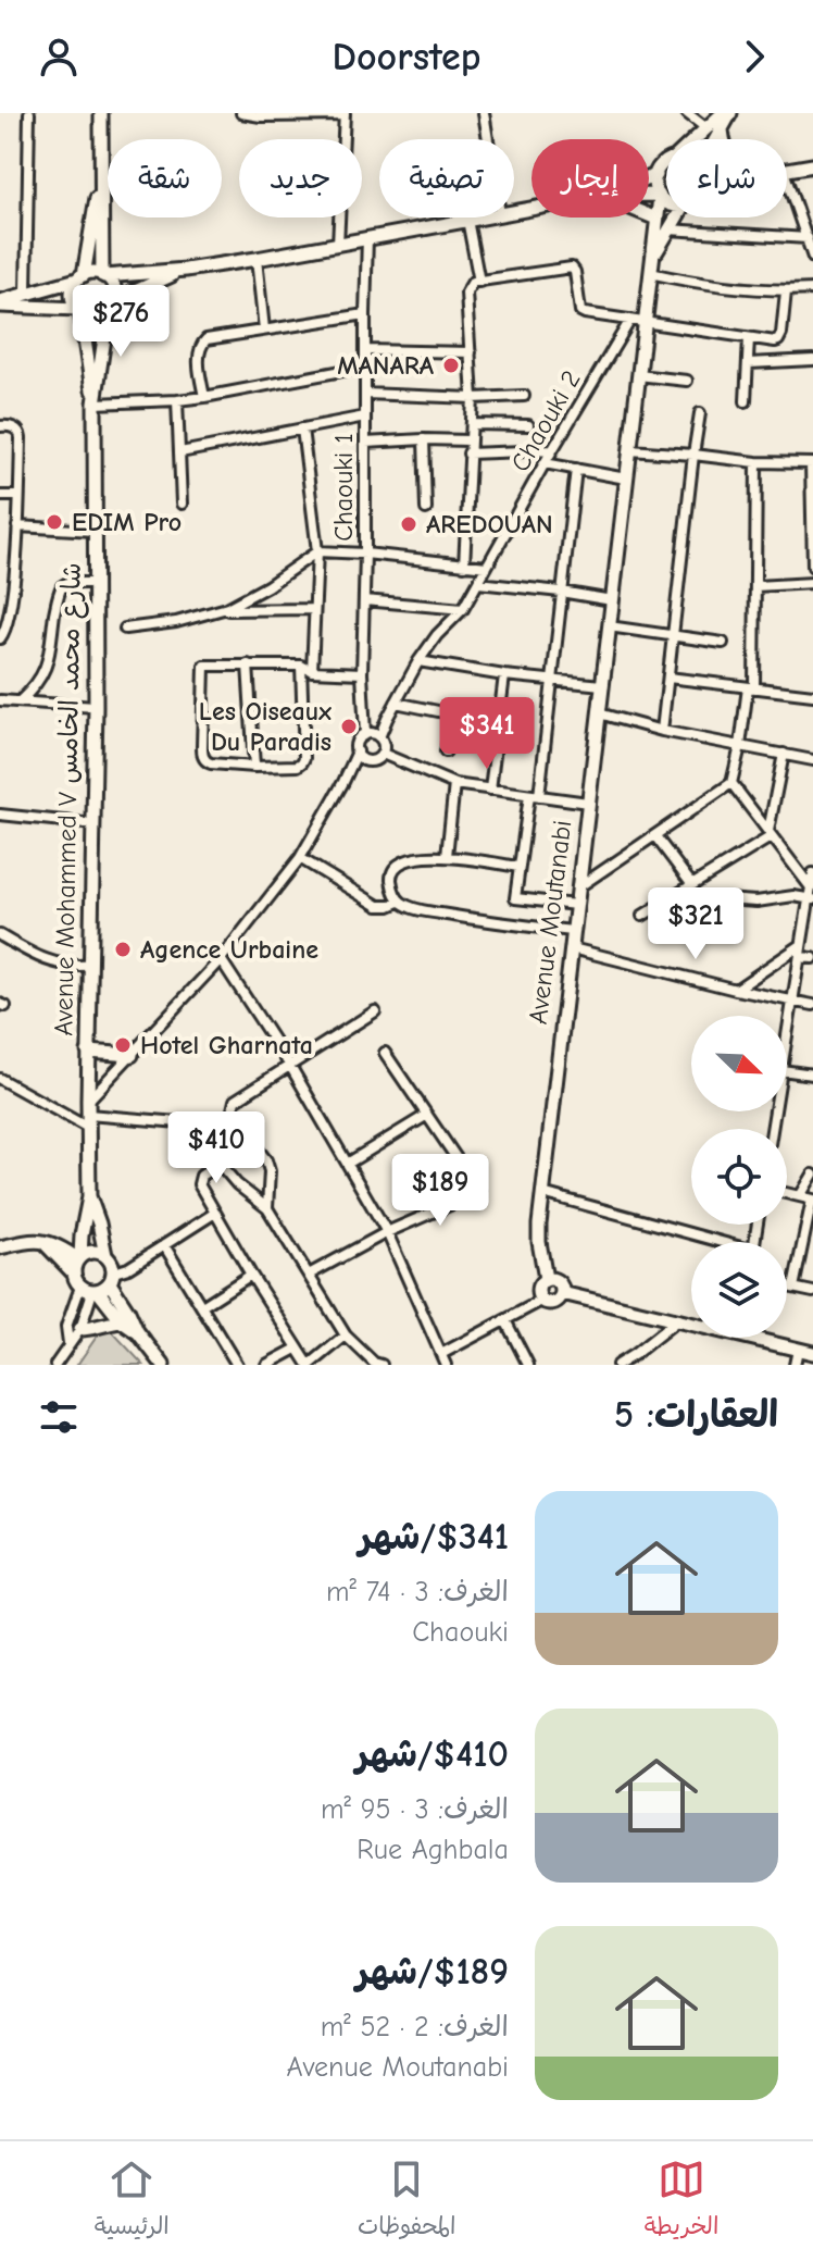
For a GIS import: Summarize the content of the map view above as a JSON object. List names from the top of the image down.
{
  "streets": {
    "street": [
      "Chaouki 2",
      "Chaouki 1",
      "Avenue Mohammed V شارع محمد الخامس",
      "Avenue Moutanabi"
    ]
  },
  "crossings": [
    ["Chaouki 2", "Chaouki 1"]
  ],
  "places": [
    "MANARA",
    "EDIM Pro",
    "AREDOUAN",
    "Les Oiseaux Du Paradis",
    "Agence Urbaine",
    "Hotel Gharnata"
  ],
  "north": "bottom right",
  "page": {
    "header": "Doorstep",
    "chip": [
      "شراء",
      "إيجار",
      "تصفية",
      "جديد",
      "شقة"
    ],
    "price": [
      "$276",
      "$341",
      "$321",
      "$410",
      "$189"
    ],
    "heading": "العقارات: 5",
    "list": [
      {
        "name": "$341/شهر",
        "note": "الغرف: 3 · 74 m² · Chaouki"
      },
      {
        "name": "$410/شهر",
        "note": "الغرف: 3 · 95 m² · Rue Aghbala"
      },
      {
        "name": "$189/شهر",
        "note": "الغرف: 2 · 52 m² · Avenue Moutanabi"
      }
    ],
    "tabs": ["الخريطة", "المحفوظات", "الرئيسية"]
  }
}
